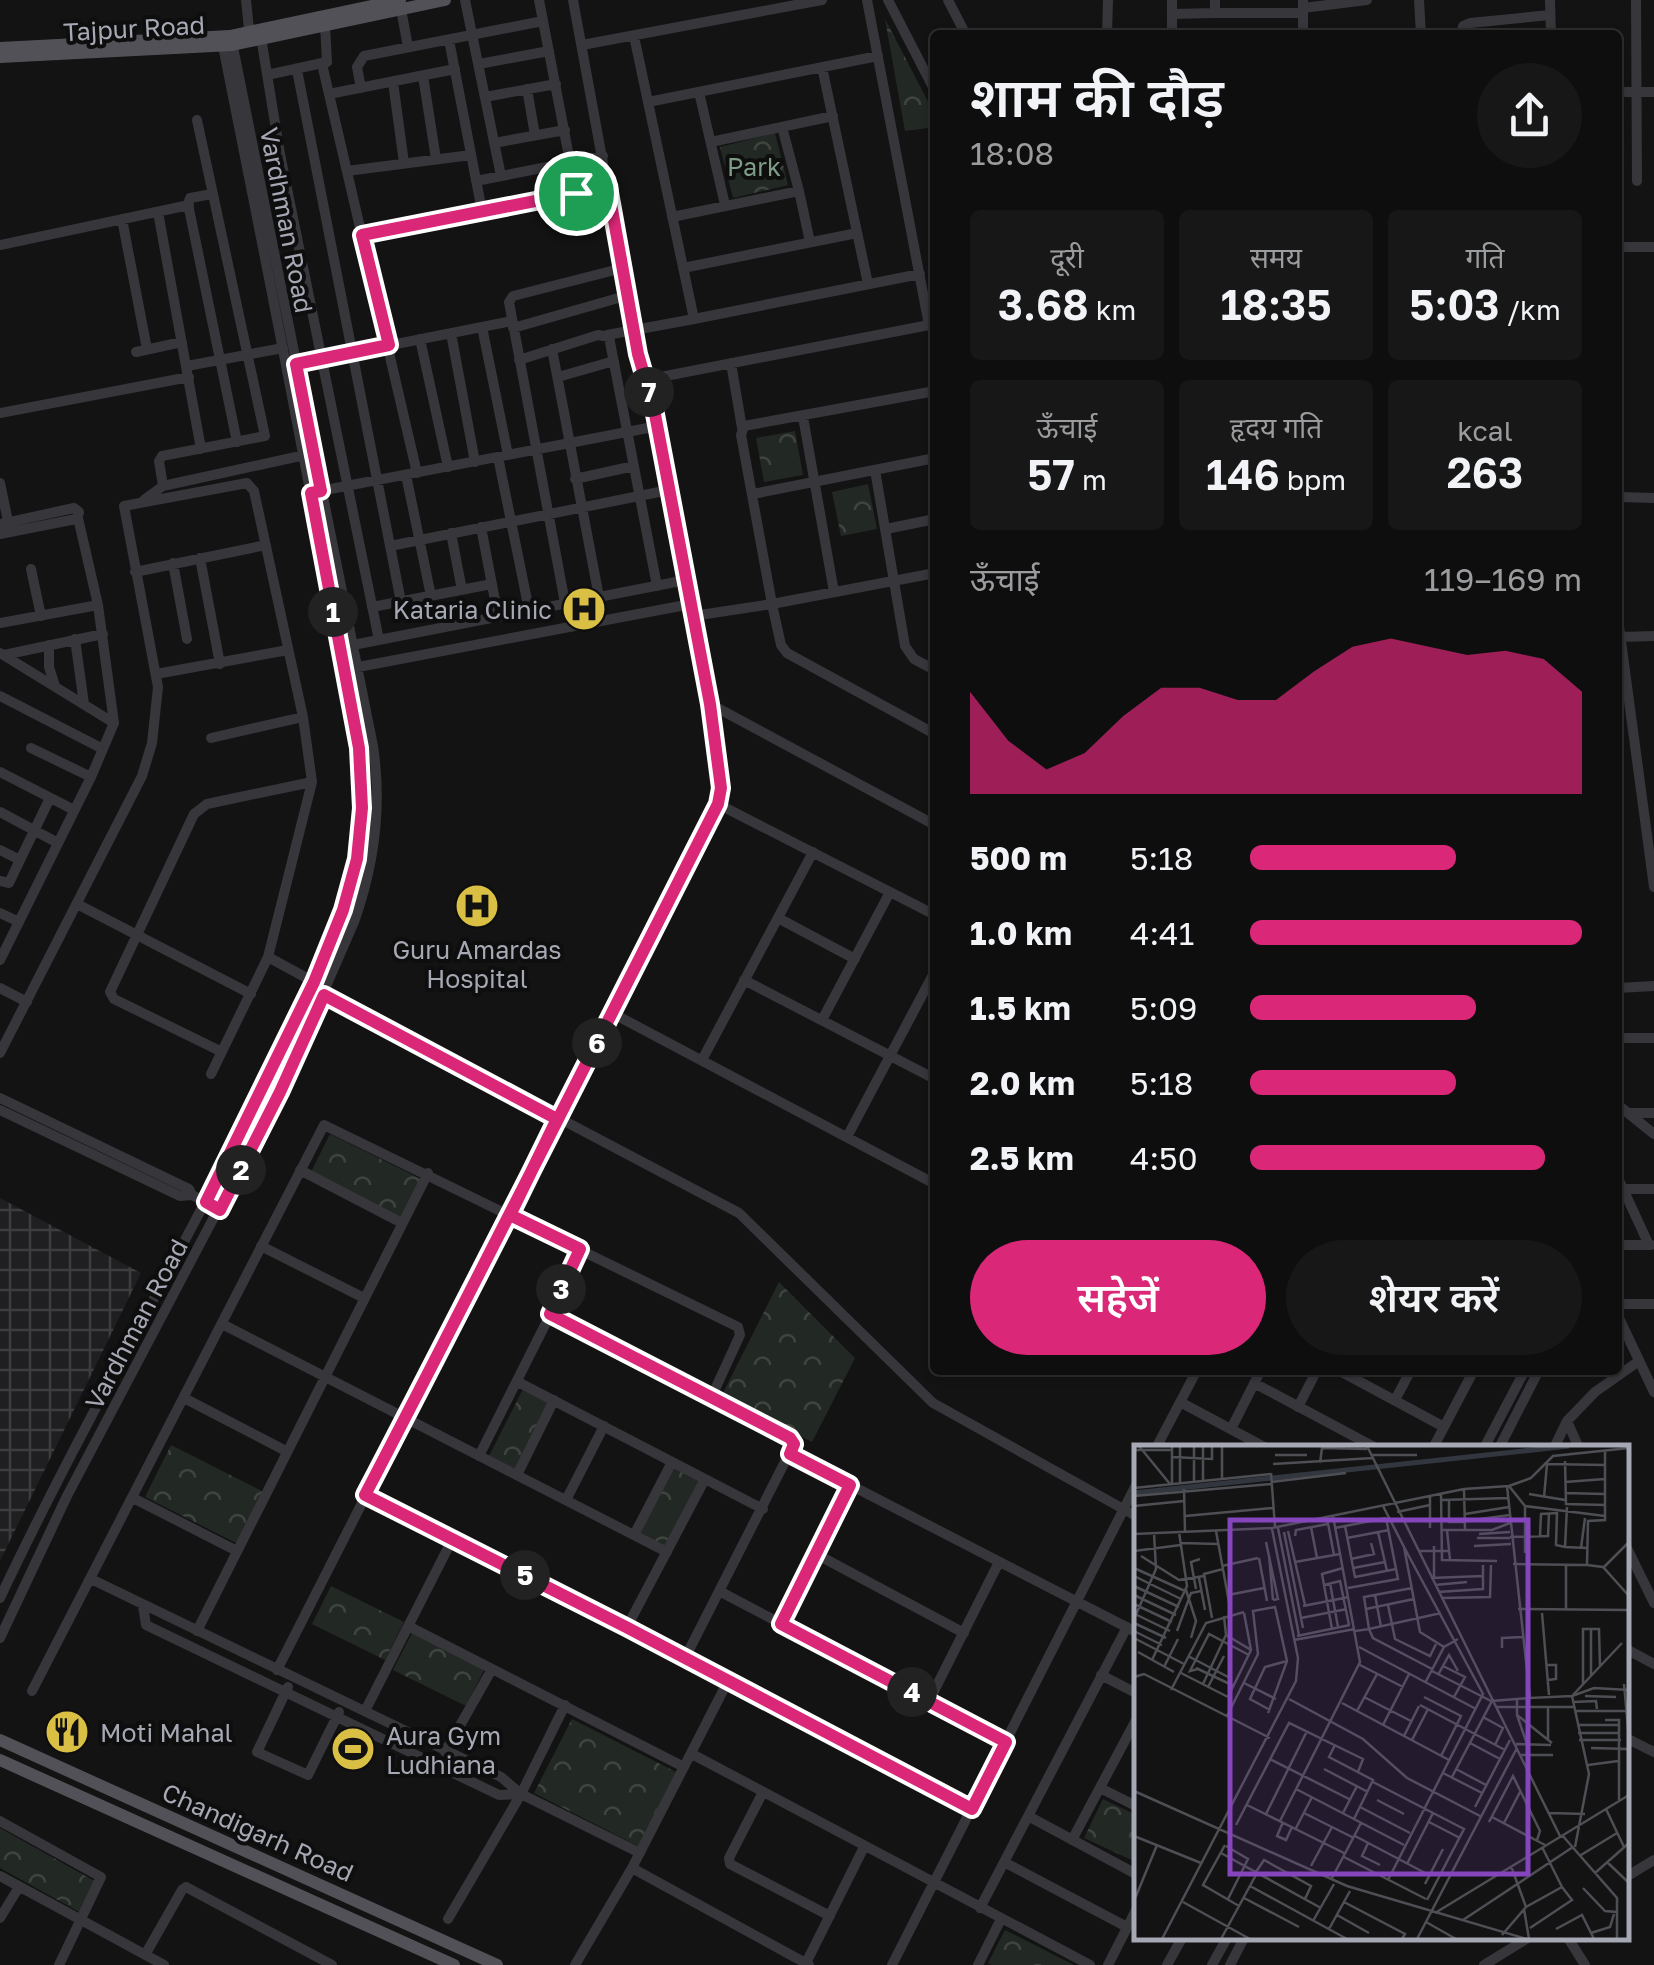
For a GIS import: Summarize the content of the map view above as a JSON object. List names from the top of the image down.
{
  "streets": {
    "main road": ["Tajpur Road", "Chandigarh Road"],
    "street": ["Vardhman Road"]
  },
  "crossings": [
    ["Tajpur Road", "Vardhman Road"]
  ],
  "parks": ["Park"],
  "places": {
    "hospital": ["Kataria Clinic", "Guru Amardas Hospital"],
    "restaurant": ["Moti Mahal"],
    "sports": ["Aura Gym Ludhiana"]
  },
  "page": {
    "heading": ["शाम की दौड़", "18:08"],
    "stats": [
      ["दूरी", "3.68 km"],
      ["समय", "18:35"],
      ["गति", "5:03 /km"],
      ["ऊँचाई", "57 m"],
      ["हृदय गति", "146 bpm"],
      ["kcal", "263"]
    ],
    "pins": [
      "7",
      "1",
      "6",
      "2",
      "3",
      "5",
      "4"
    ],
    "chart": ["ऊँचाई", "119–169 m"],
    "list": [
      {
        "name": "500 m",
        "note": "5:18"
      },
      {
        "name": "1.0 km",
        "note": "4:41"
      },
      {
        "name": "1.5 km",
        "note": "5:09"
      },
      {
        "name": "2.0 km",
        "note": "5:18"
      },
      {
        "name": "2.5 km",
        "note": "4:50"
      }
    ],
    "buttons": ["सहेजें", "शेयर करें"]
  }
}
